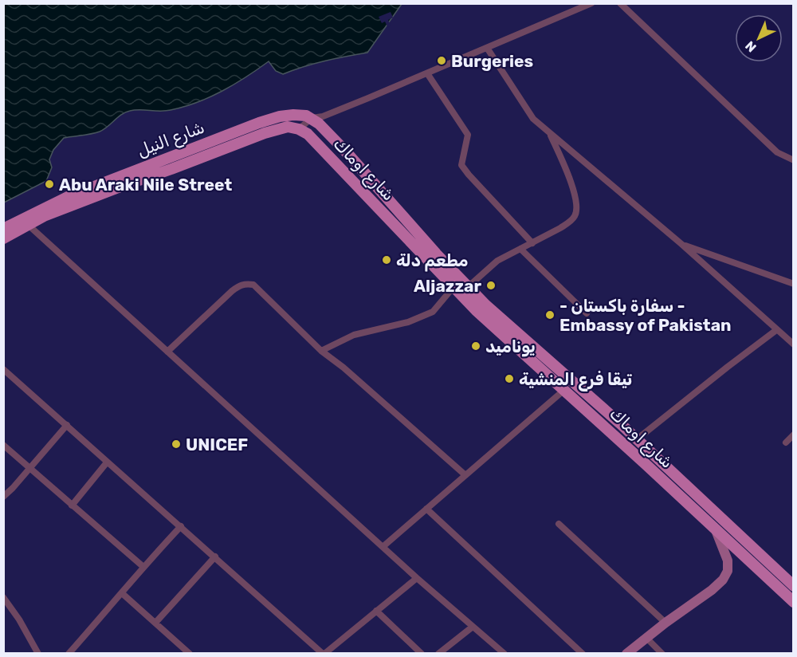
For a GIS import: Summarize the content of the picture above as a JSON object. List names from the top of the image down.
{
  "streets": {
    "main road": ["شارع النيل", "شارع اوماك"]
  },
  "crossings": [
    ["شارع النيل", "شارع اوماك"]
  ],
  "places": [
    "Burgeries",
    "Abu Araki Nile Street",
    "مطعم دلة",
    "Aljazzar",
    "- سفارة باكستان - Embassy of Pakistan",
    "يوناميد",
    "تيقا فرع المنشية",
    "UNICEF"
  ],
  "north": "bottom left"
}
